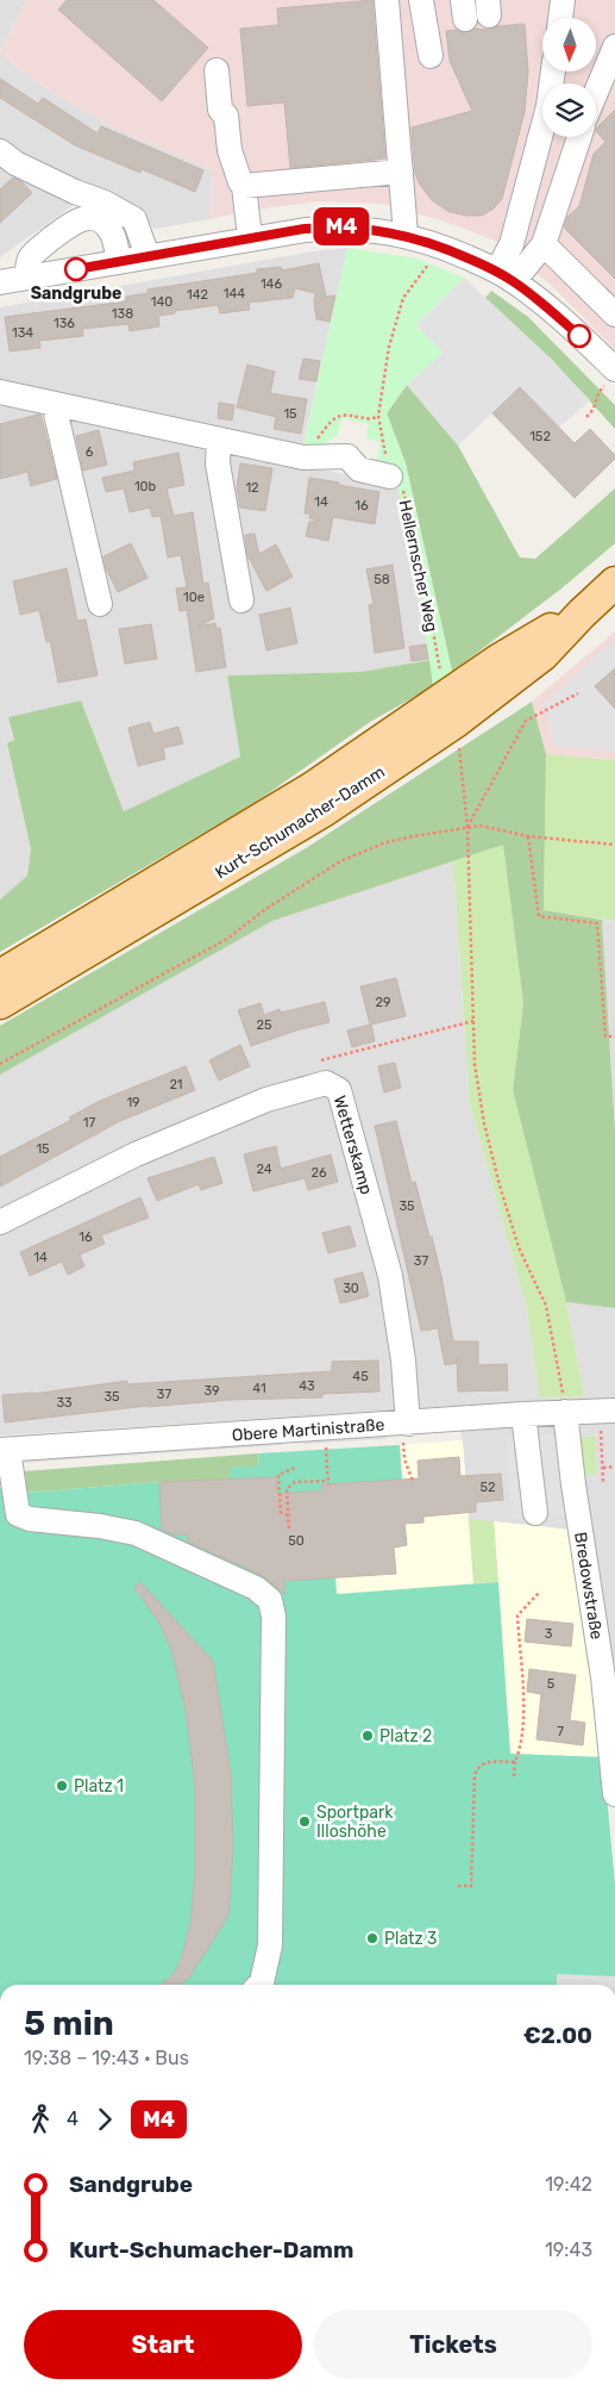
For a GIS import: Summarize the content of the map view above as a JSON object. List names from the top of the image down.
{
  "streets": {
    "main road": ["Kurt-Schumacher-Damm"],
    "street": ["Wetterskamp", "Obere Martinistraße", "Bredowstraße"],
    "path": ["Hellernscher Weg"]
  },
  "crossings": [
    ["Hellernscher Weg", "Kurt-Schumacher-Damm"],
    ["Wetterskamp", "Obere Martinistraße"],
    ["Obere Martinistraße", "Bredowstraße"]
  ],
  "places": [
    "Sandgrube",
    "Platz 2",
    "Platz 1",
    "Sportpark Illoshöhe",
    "Platz 3"
  ],
  "lines": ["bus line M4"],
  "house_numbers": [
    "146",
    "144",
    "142",
    "140",
    "138",
    "136",
    "134",
    "15",
    "152",
    "6",
    "10b",
    "12",
    "14",
    "16",
    "58",
    "10e",
    "29",
    "25",
    "21",
    "19",
    "17",
    "15",
    "24",
    "26",
    "35",
    "16",
    "14",
    "37",
    "30",
    "45",
    "43",
    "41",
    "39",
    "37",
    "35",
    "33",
    "52",
    "50",
    "3",
    "5",
    "7"
  ],
  "north": "bottom",
  "page": {
    "on_map": "M4",
    "heading": ["5 min", "19:38 – 19:43 · Bus", "€2.00"],
    "legs": ["4", "M4"],
    "list": [
      {
        "name": "Sandgrube",
        "value": "19:42"
      },
      {
        "name": "Kurt-Schumacher-Damm",
        "value": "19:43"
      }
    ],
    "buttons": ["Start", "Tickets"]
  }
}
